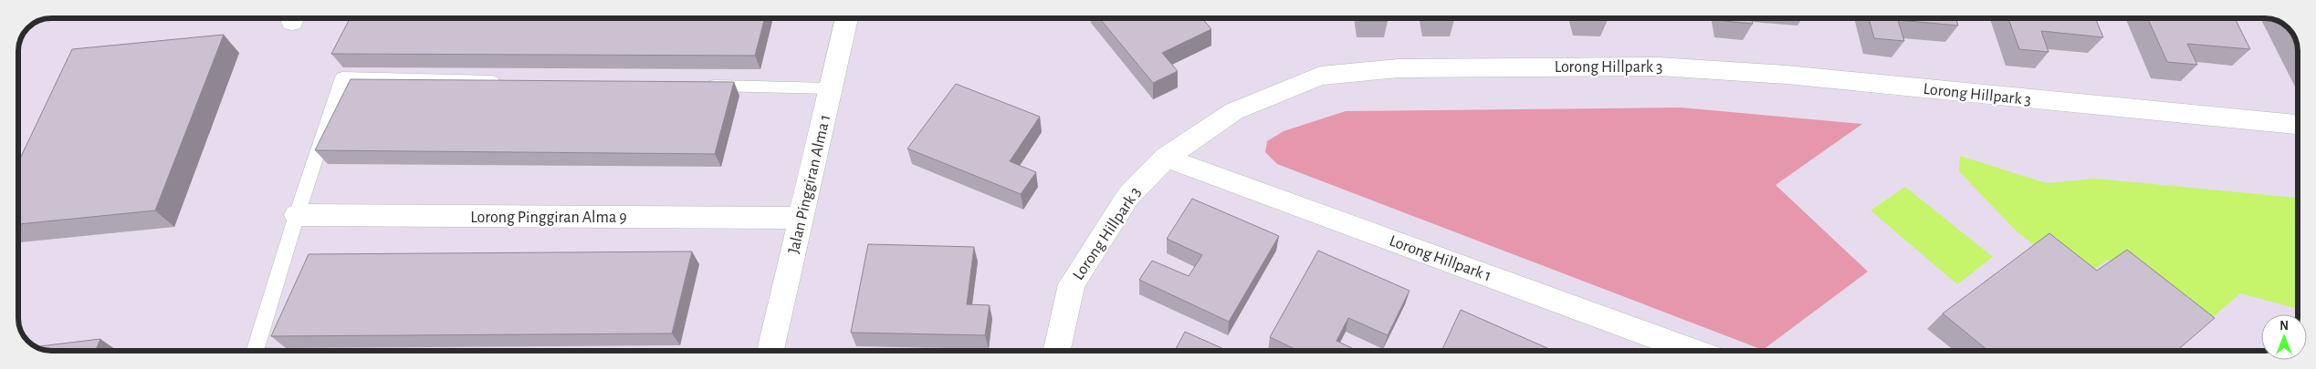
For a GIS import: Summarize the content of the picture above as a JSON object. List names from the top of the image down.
{
  "streets": {
    "street": [
      "Lorong Hillpark 3",
      "Jalan Pinggiran Alma 1",
      "Lorong Pinggiran Alma 9",
      "Lorong Hillpark 1"
    ]
  },
  "crossings": [
    ["Lorong Hillpark 3", "Lorong Hillpark 1"],
    ["Jalan Pinggiran Alma 1", "Lorong Pinggiran Alma 9"]
  ],
  "north": "top"
}
